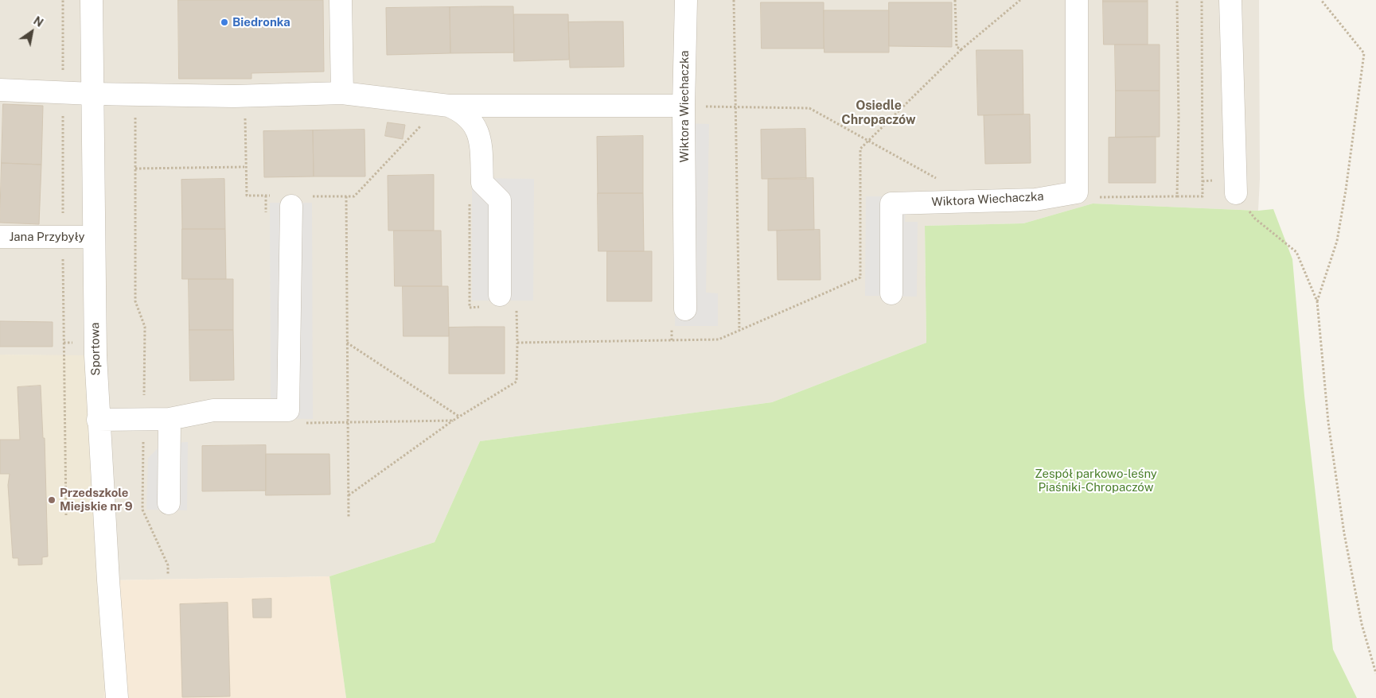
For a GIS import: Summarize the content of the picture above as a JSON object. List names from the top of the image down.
{
  "streets": {
    "street": ["Wiktora Wiechaczka", "Jana Przybyły", "Sportowa"]
  },
  "crossings": [
    ["Jana Przybyły", "Sportowa"]
  ],
  "districts": ["Osiedle Chropaczów"],
  "parks": ["Zespół parkowo-leśny Piaśniki-Chropaczów"],
  "places": ["Biedronka", "Przedszkole Miejskie nr 9"],
  "north": "top right"
}
